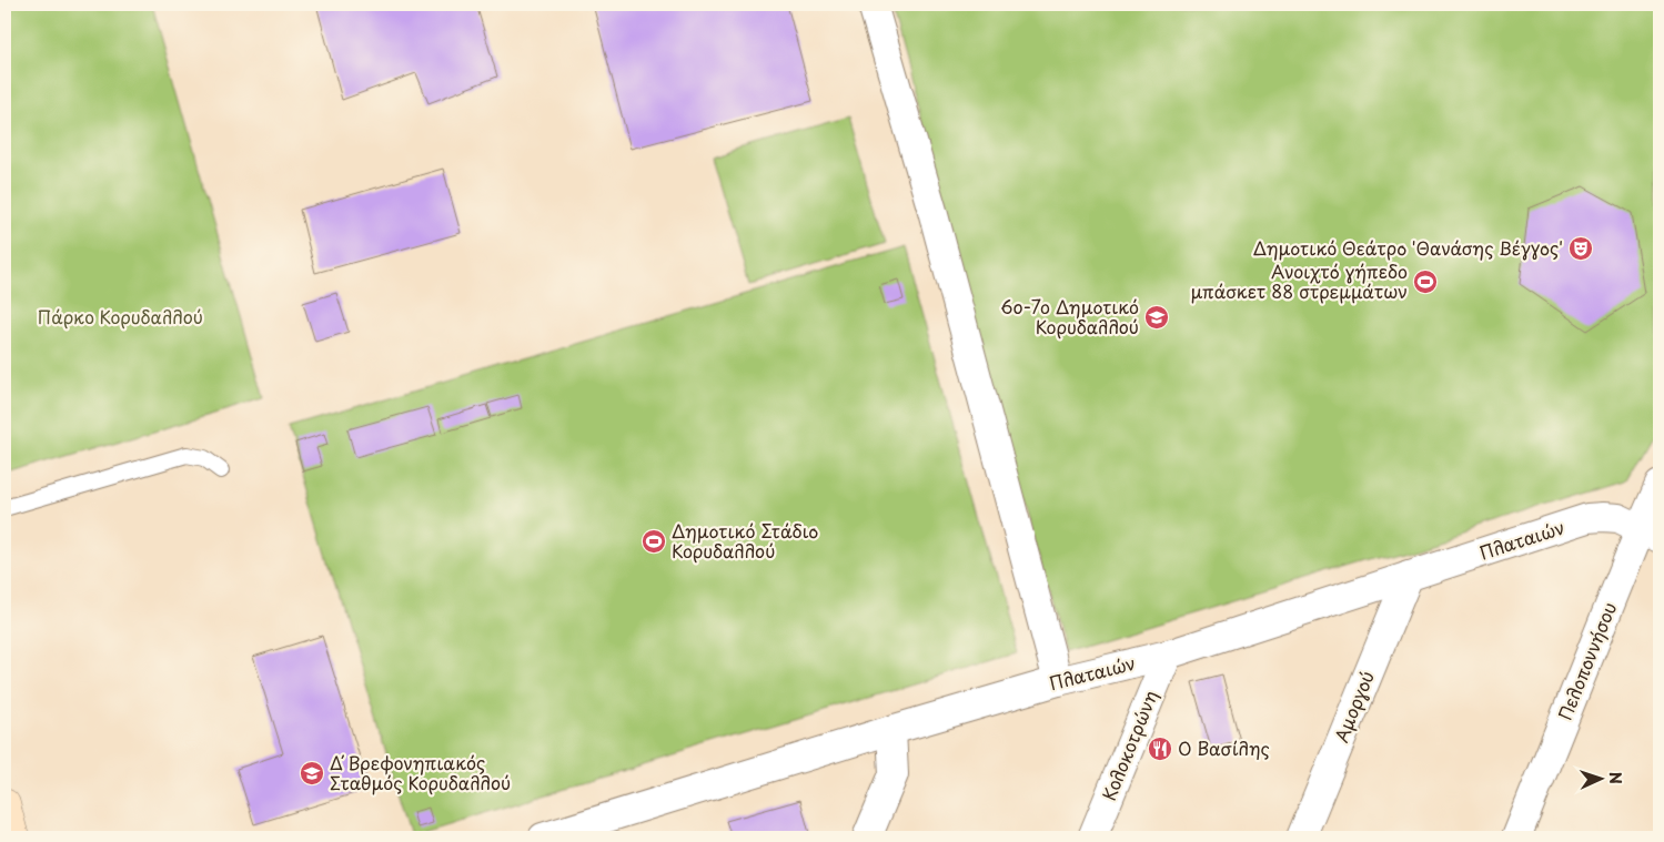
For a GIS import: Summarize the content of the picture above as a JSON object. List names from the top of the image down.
{
  "streets": {
    "street": [
      "Πλαταιών",
      "Πελοποννήσου",
      "Αμοργού",
      "Κολοκοτρώνη"
    ]
  },
  "crossings": [
    ["Πλαταιών", "Πελοποννήσου"],
    ["Πλαταιών", "Αμοργού"],
    ["Πλαταιών", "Κολοκοτρώνη"]
  ],
  "parks": ["Πάρκο Κορυδαλλού"],
  "places": {
    "theatre": ["Δημοτικό Θεάτρο 'Θανάσης Βέγγος'"],
    "sports": ["Ανοιχτό γήπεδο μπάσκετ 88 στρεμμάτων", "Δημοτικό Στάδιο Κορυδαλλού"],
    "school or university": ["6ο-7ο Δημοτικό Κορυδαλλού", "Δ΄ Βρεφονηπιακός Σταθμός Κορυδαλλού"],
    "restaurant": ["Ο Βασίλης"]
  },
  "north": "right"
}
